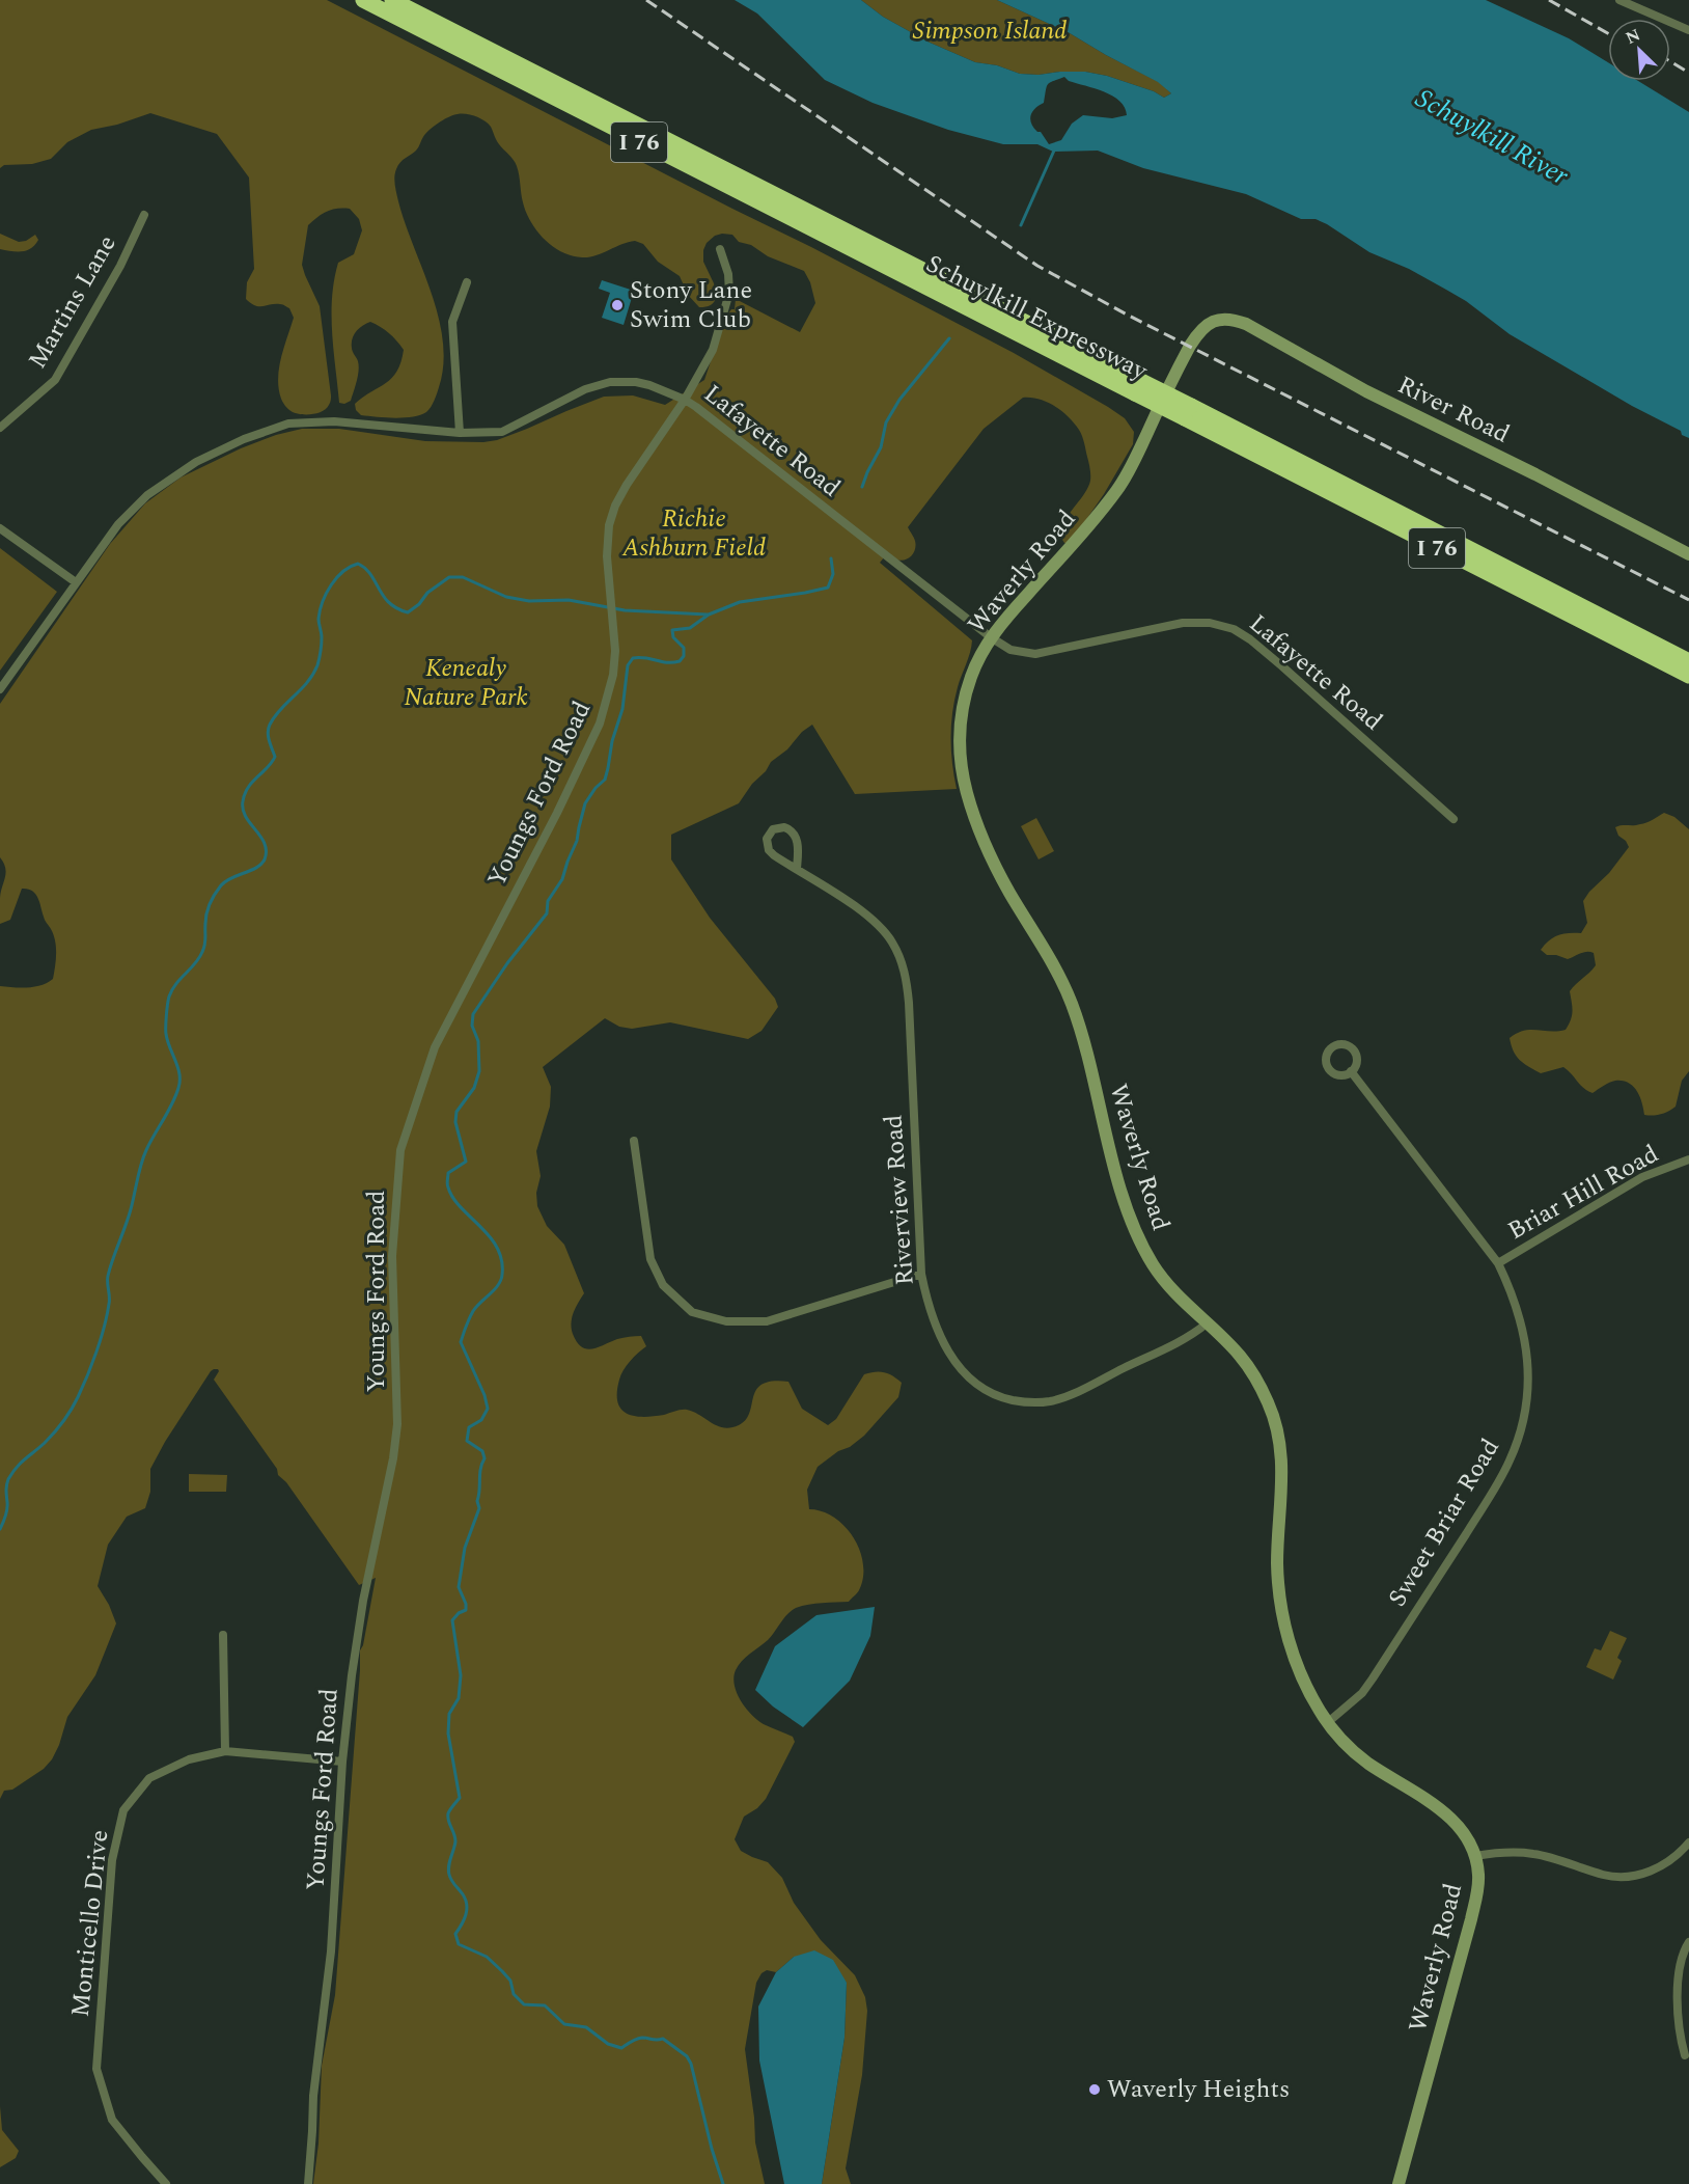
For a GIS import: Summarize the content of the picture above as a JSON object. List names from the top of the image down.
{
  "streets": {
    "highway": ["I 76", "Schuylkill Expressway"],
    "street": [
      "Martins Lane",
      "River Road",
      "Lafayette Road",
      "Waverly Road",
      "Youngs Ford Road",
      "Briar Hill Road",
      "Riverview Road",
      "Sweet Briar Road",
      "Monticello Drive"
    ]
  },
  "crossings": [
    ["River Road", "Waverly Road"],
    ["Lafayette Road", "Waverly Road"],
    ["Lafayette Road", "Youngs Ford Road"],
    ["Waverly Road", "Riverview Road"],
    ["Waverly Road", "Sweet Briar Road"],
    ["Youngs Ford Road", "Monticello Drive"],
    ["Briar Hill Road", "Sweet Briar Road"]
  ],
  "water": ["Schuylkill River"],
  "parks": ["Simpson Island", "Richie Ashburn Field", "Kenealy Nature Park"],
  "places": ["Stony Lane Swim Club", "Waverly Heights"],
  "north": "top left"
}
